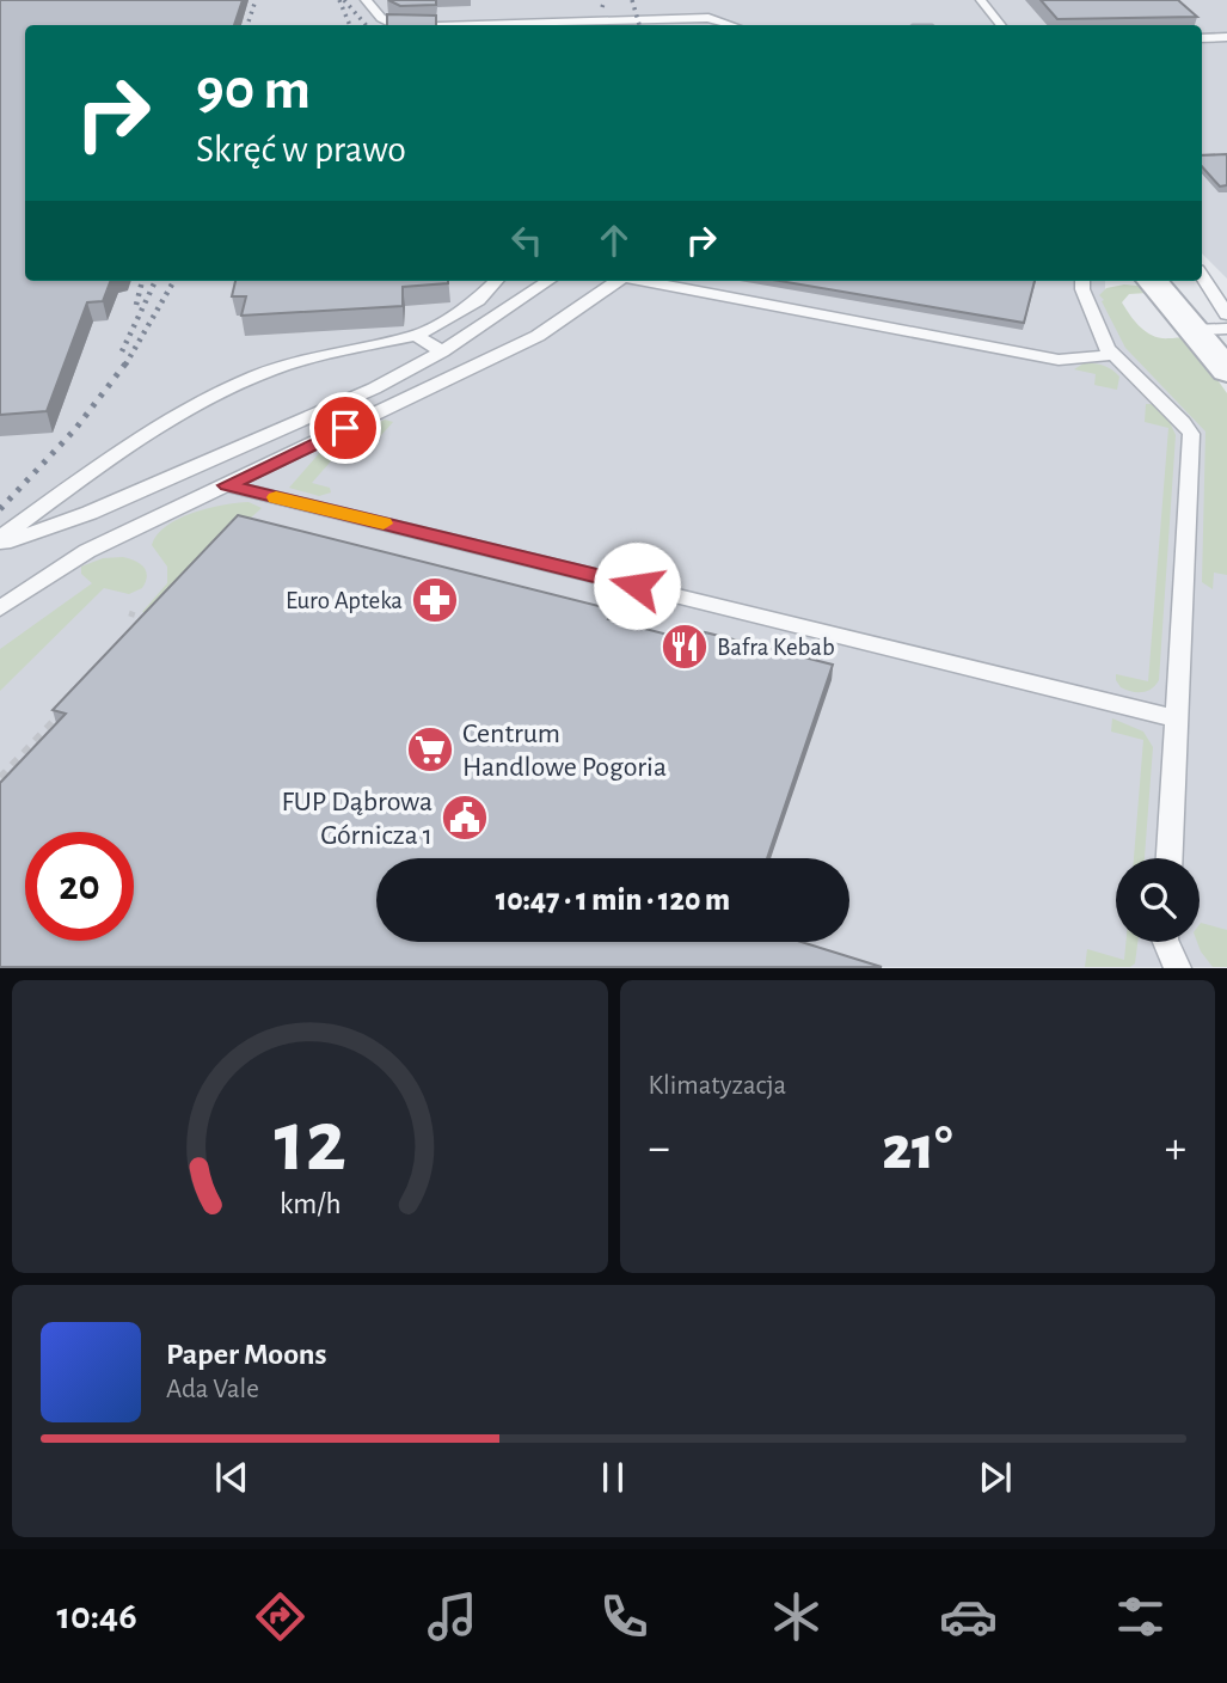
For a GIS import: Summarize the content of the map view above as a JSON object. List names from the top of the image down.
{
  "places": {
    "pharmacy": ["Euro Apteka"],
    "restaurant": ["Bafra Kebab"],
    "supermarket": ["Centrum Handlowe Pogoria"],
    "public building": ["FUP Dąbrowa Górnicza 1"]
  },
  "page": {
    "turn": ["90 m", "Skręć w prawo"],
    "limit": "20",
    "trip": "10:47 · 1 min · 120 m",
    "tile": "Klimatyzacja",
    "heat": ["−", "21°", "+"],
    "song": ["Paper Moons", "Ada Vale"],
    "tabs": "10:46",
    "gauge": ["12", "km/h"]
  }
}
